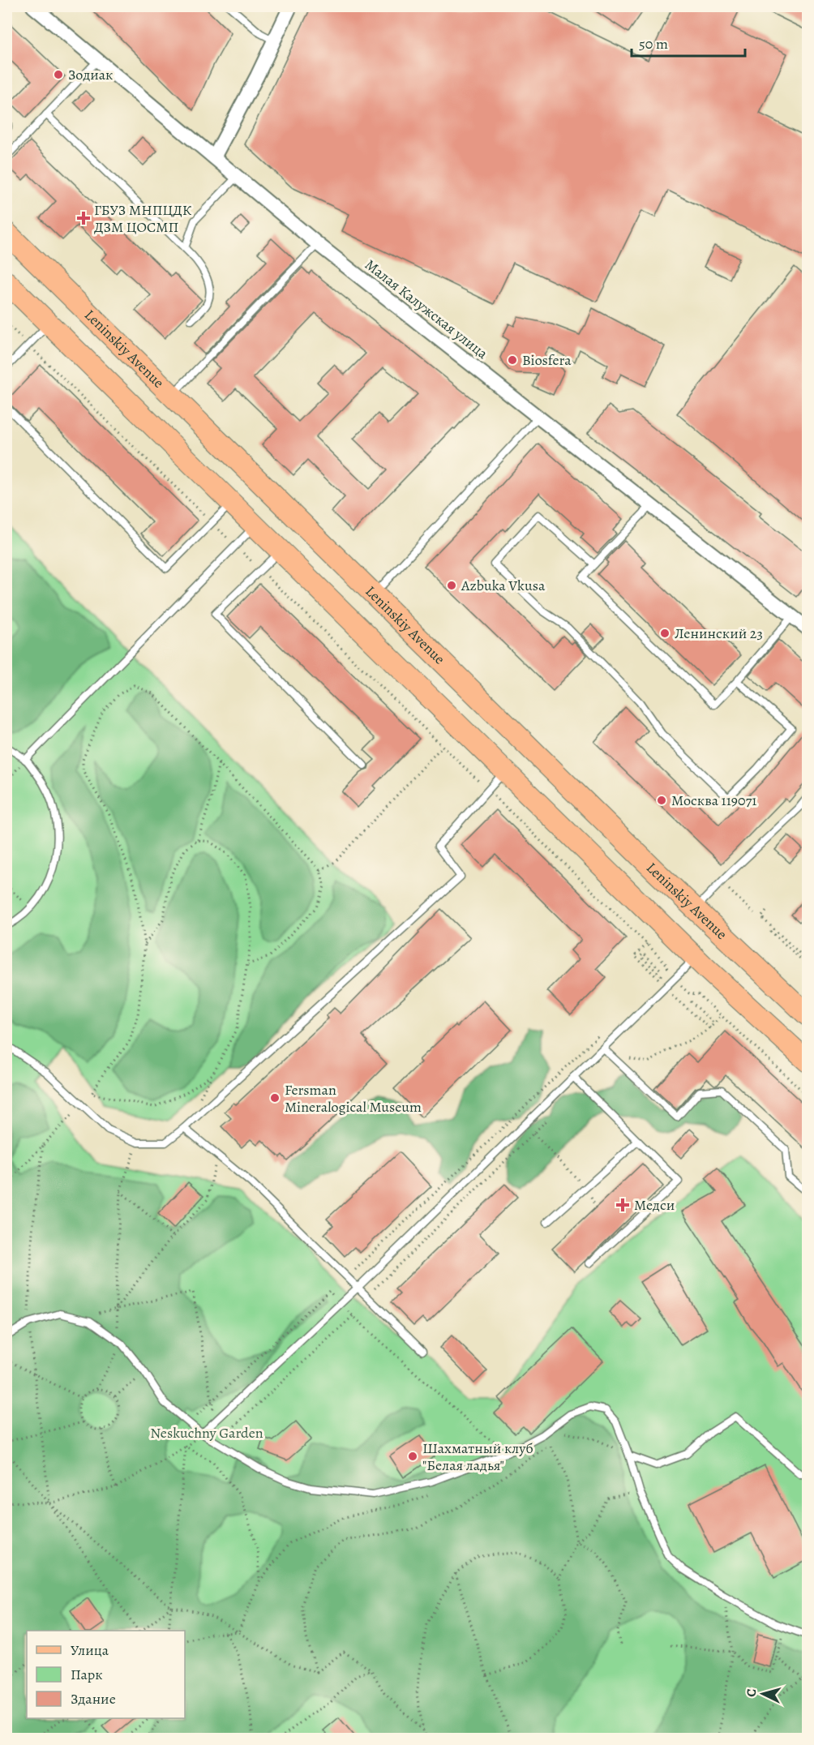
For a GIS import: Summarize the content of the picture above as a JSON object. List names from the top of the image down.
{
  "streets": {
    "main road": ["Leninskiy Avenue"],
    "street": ["Малая Калужская улица"]
  },
  "parks": ["Neskuchny Garden"],
  "places": {
    "other": [
      "Зодиак",
      "Biosfera",
      "Azbuka Vkusa",
      "Ленинский 23",
      "Москва 119071",
      "Fersman Mineralogical Museum",
      "Шахматный клуб \"Белая ладья\""
    ],
    "health": ["ГБУЗ МНПЦДК ДЗМ ЦОСМП", "Медси"]
  },
  "legend": ["Улица", "Парк", "Здание"],
  "scale_bar": "50 m",
  "north": "left"
}
